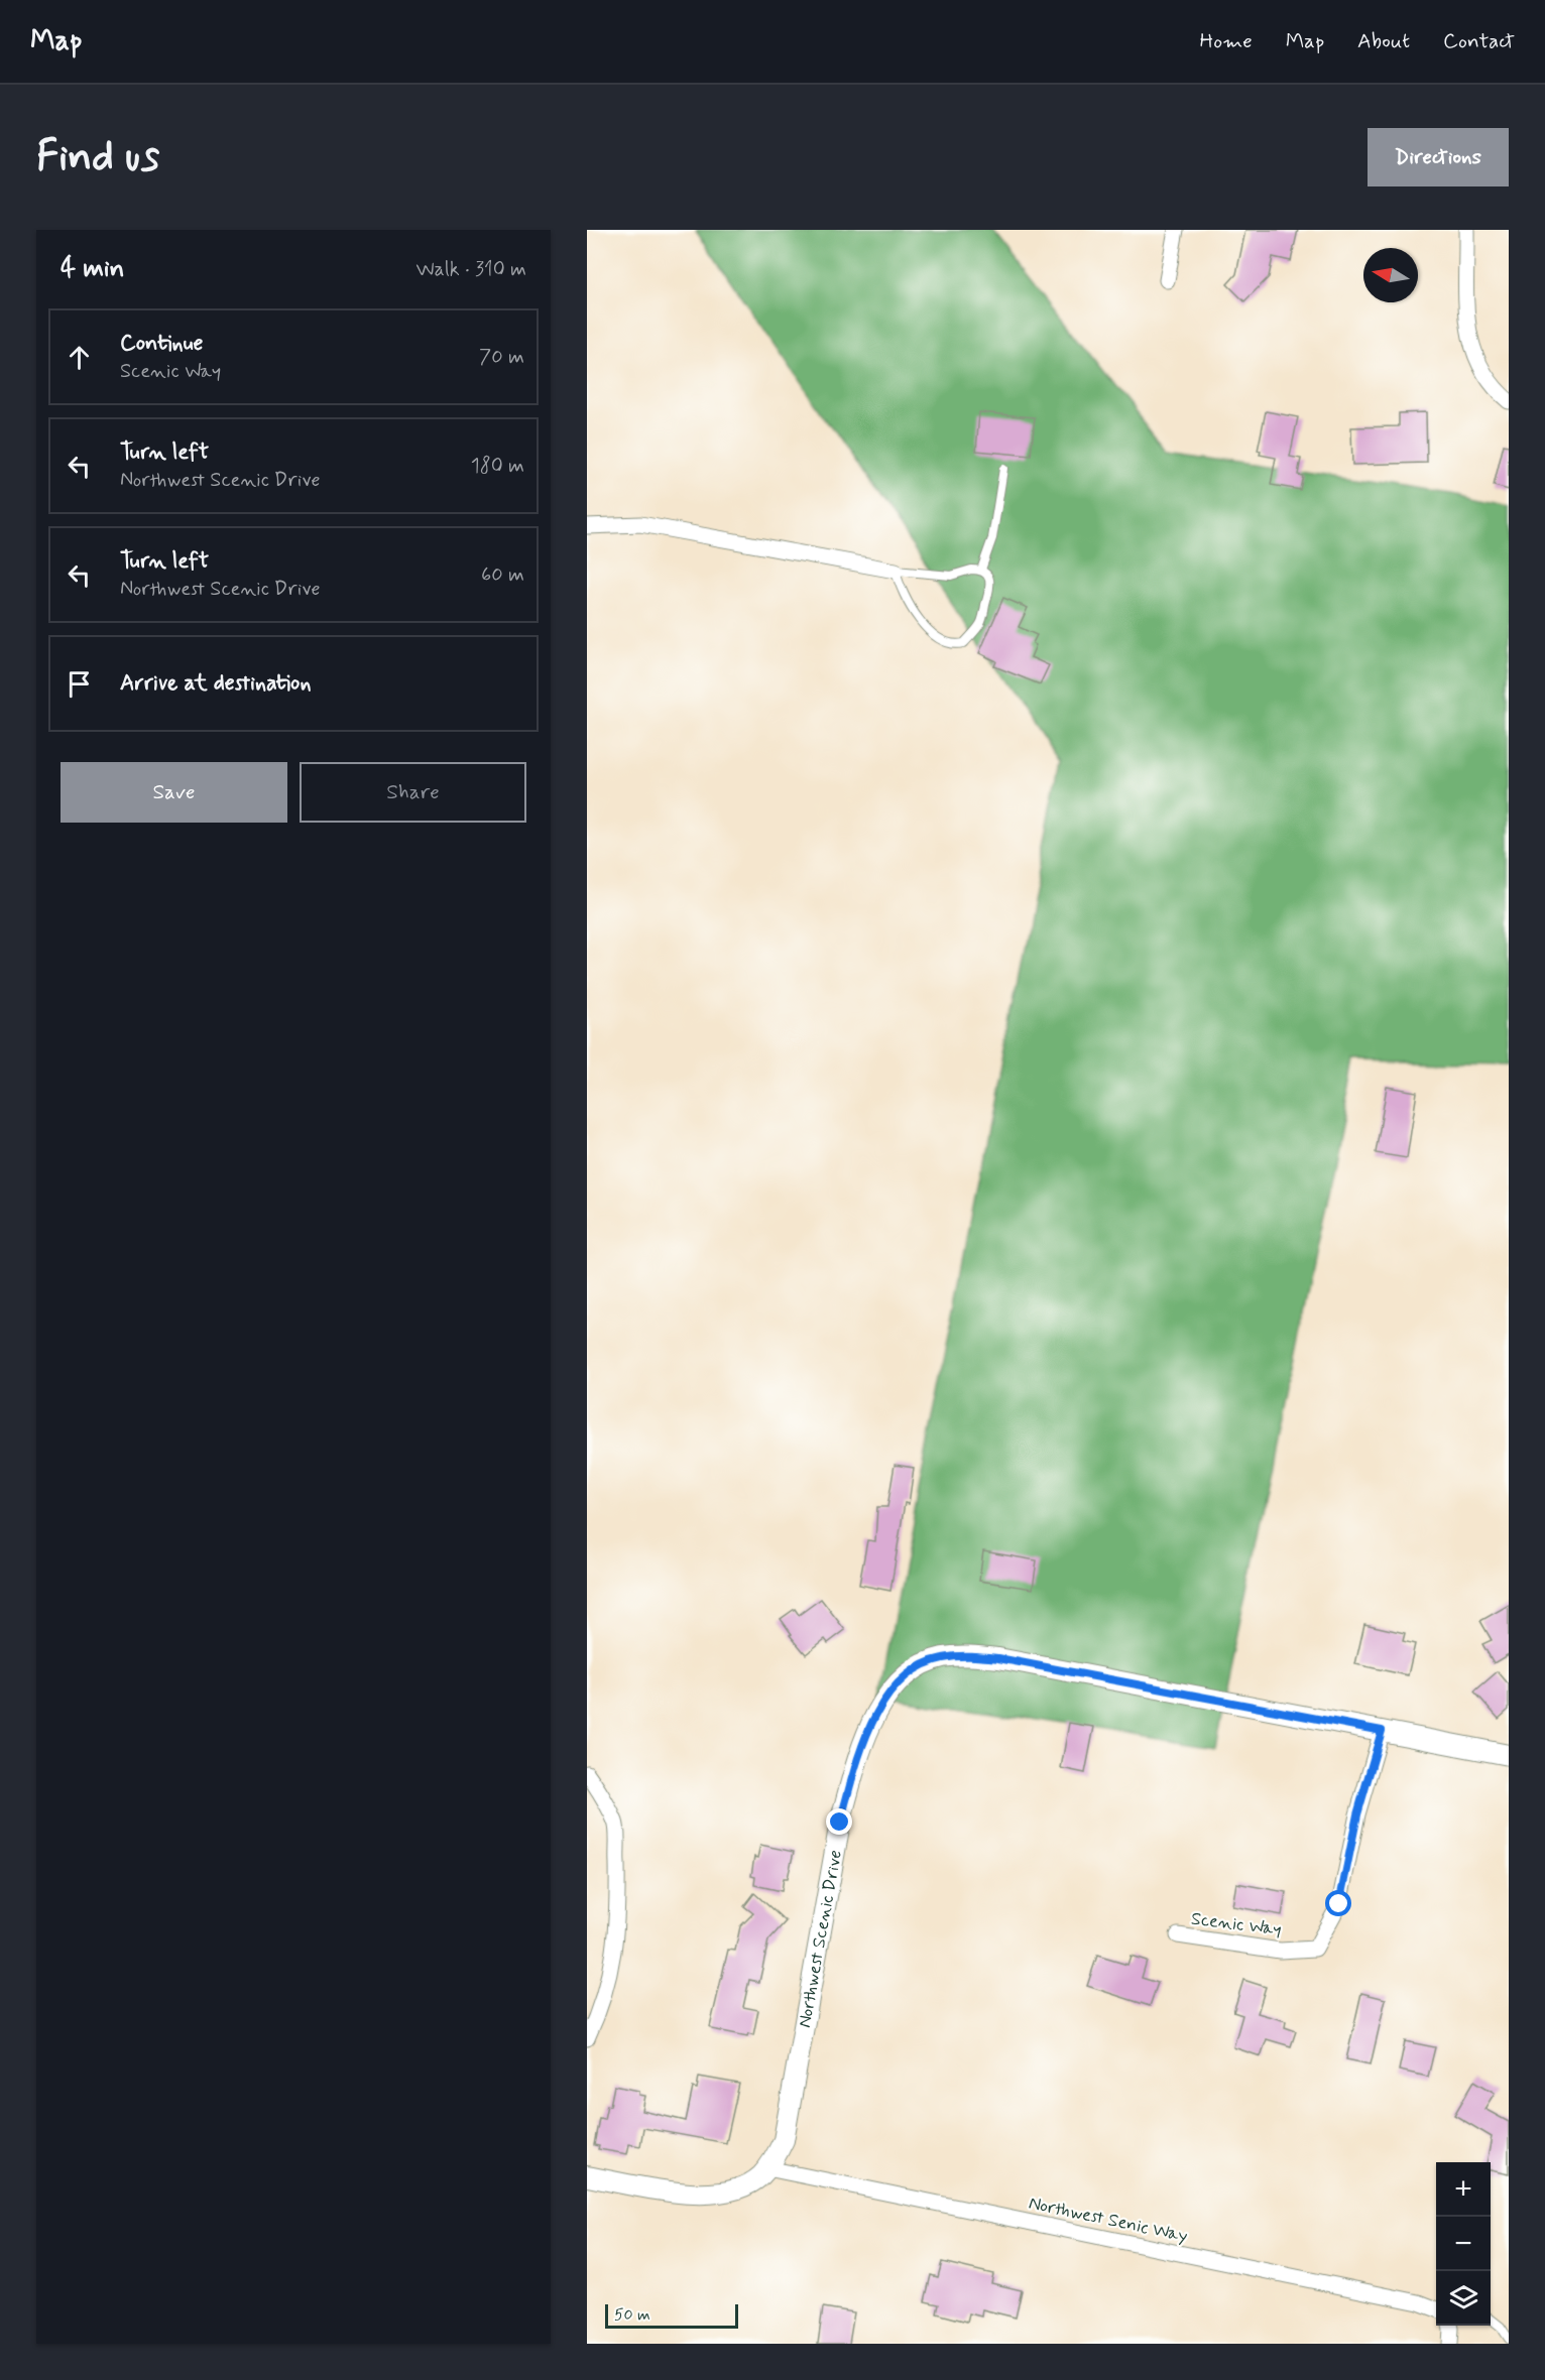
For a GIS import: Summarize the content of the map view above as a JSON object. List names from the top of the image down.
{
  "streets": {
    "street": ["Scenic Way", "Northwest Scenic Drive", "Northwest Senic Way"]
  },
  "crossings": [
    ["Scenic Way", "Northwest Scenic Drive"],
    ["Northwest Scenic Drive", "Northwest Senic Way"]
  ],
  "scale_bar": "50 m",
  "north": "left",
  "page": {
    "header": "Map",
    "nav": [
      "Home",
      "Map",
      "About",
      "Contact"
    ],
    "buttons": [
      "Directions",
      ["Save", "Share"]
    ],
    "title": "Find us",
    "heading": ["4 min", "Walk · 310 m"],
    "list": [
      ["Continue", "Scenic Way", "70 m"],
      ["Turn left", "Northwest Scenic Drive", "180 m"],
      ["Turn left", "Northwest Scenic Drive", "60 m"],
      "Arrive at destination"
    ],
    "map_buttons": ["+", "−"],
    "scale": "50 m"
  }
}
